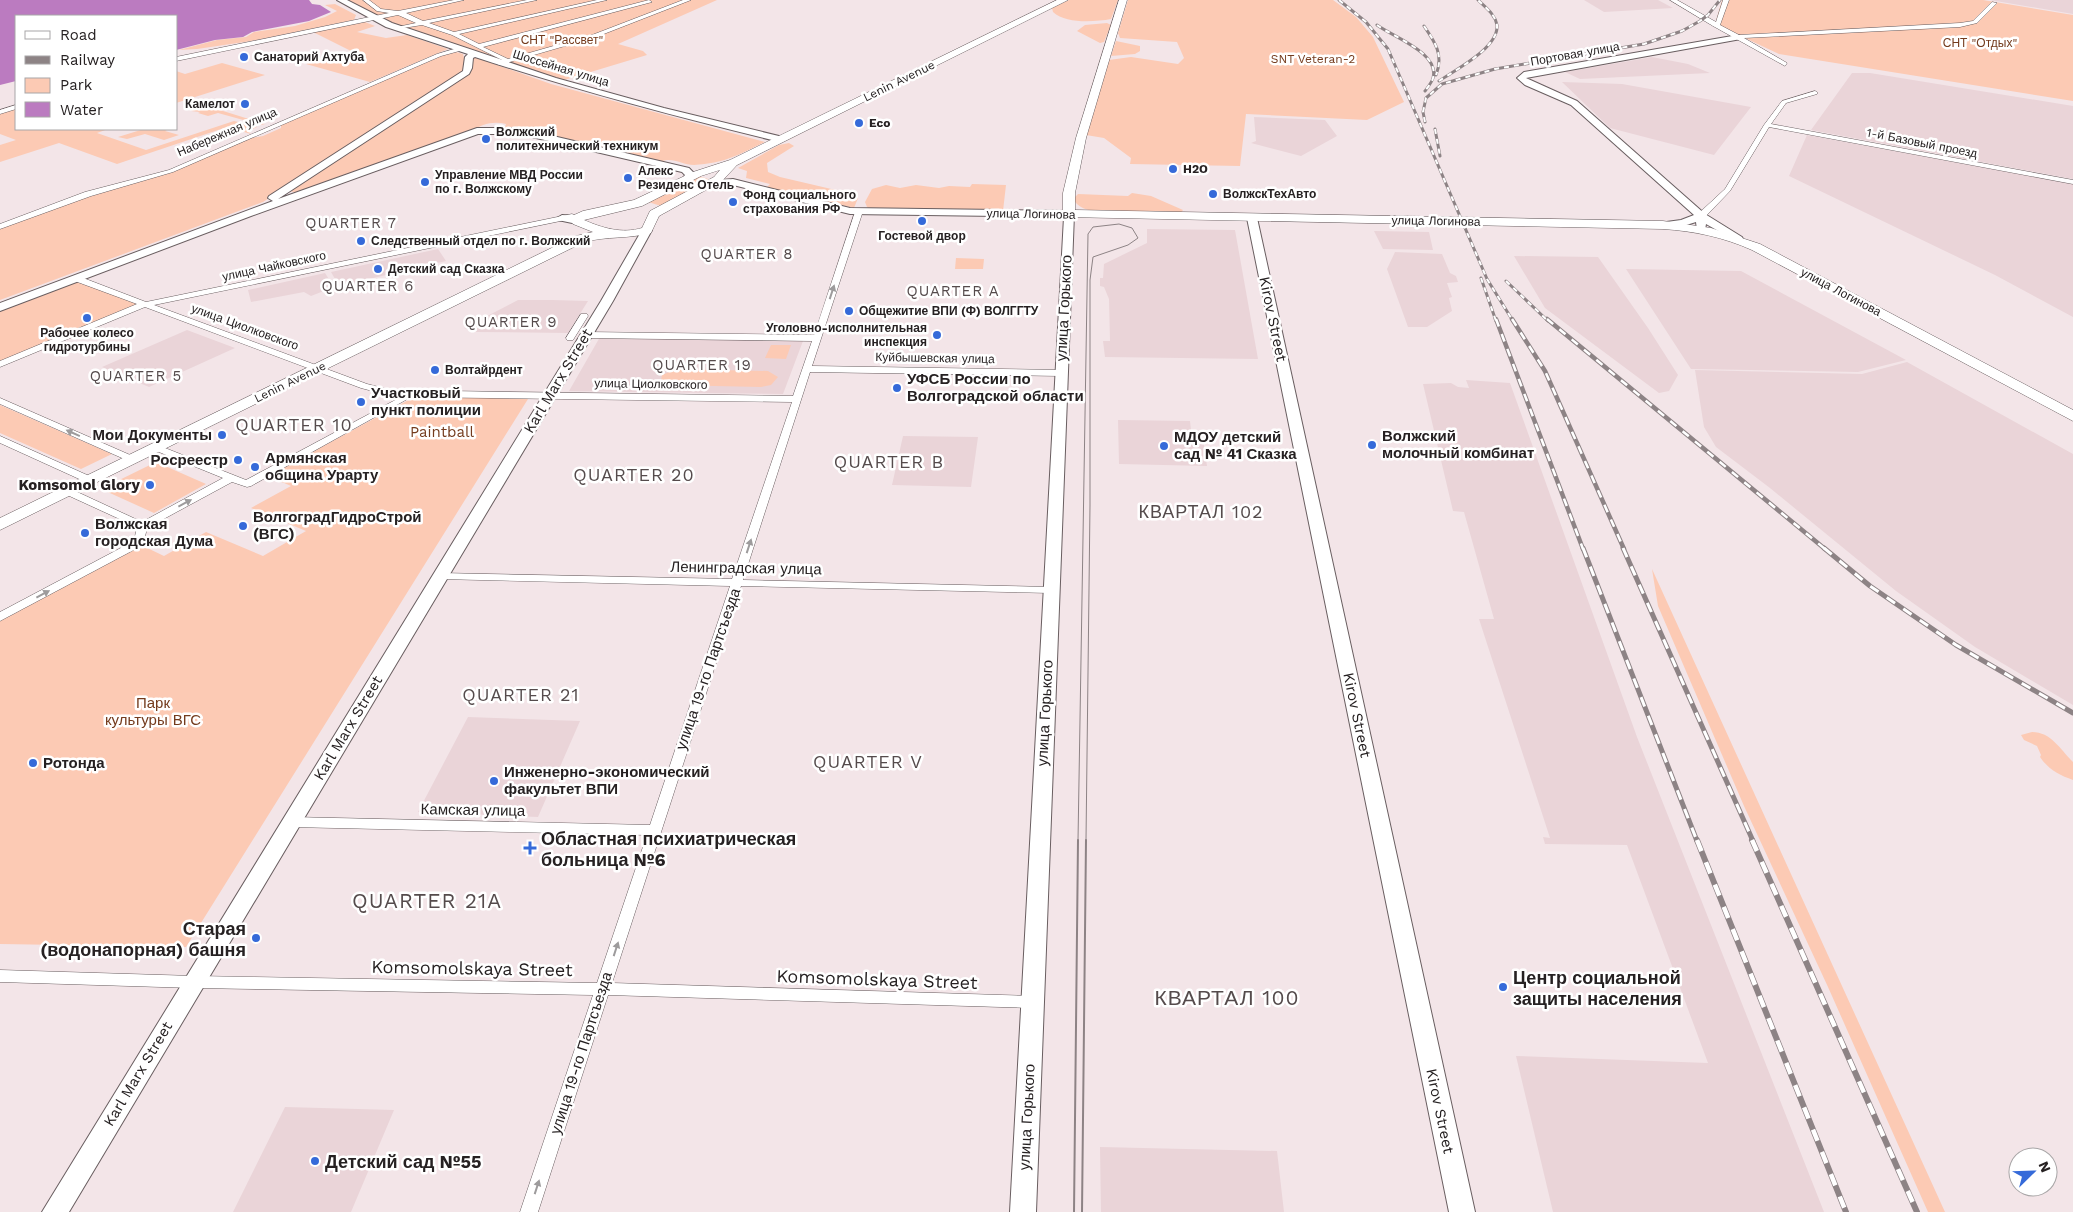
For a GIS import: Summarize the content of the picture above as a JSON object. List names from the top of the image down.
{
  "streets": {
    "main road": ["Lenin Avenue", "улица Логинова"],
    "street": [
      "Портовая улица",
      "Шоссейная улица",
      "Набережная улица",
      "1-й Базовый проезд",
      "улица Чайковского",
      "улица Горького",
      "Kirov Street",
      "улица Циолковского",
      "Куйбышевская улица",
      "Karl Marx Street",
      "Ленинградская улица",
      "улица 19-го Партсъезда",
      "Камская улица",
      "Komsomolskaya Street"
    ]
  },
  "crossings": [
    ["Портовая улица", "улица Логинова"],
    ["Шоссейная улица", "Lenin Avenue"],
    ["Шоссейная улица", "Набережная улица"],
    ["Lenin Avenue", "улица Логинова"],
    ["Lenin Avenue", "улица Циолковского"],
    ["улица Логинова", "улица Горького"],
    ["улица Логинова", "Kirov Street"],
    ["улица Логинова", "улица 19-го Партсъезда"],
    ["улица Чайковского", "улица Циолковского"],
    ["улица Горького", "Куйбышевская улица"],
    ["улица Горького", "Ленинградская улица"],
    ["улица Горького", "Komsomolskaya Street"],
    ["улица Циолковского", "Karl Marx Street"],
    ["улица Циолковского", "улица 19-го Партсъезда"],
    ["Куйбышевская улица", "улица 19-го Партсъезда"],
    ["Karl Marx Street", "Ленинградская улица"],
    ["Karl Marx Street", "Камская улица"],
    ["Karl Marx Street", "Komsomolskaya Street"],
    ["Ленинградская улица", "улица 19-го Партсъезда"],
    ["улица 19-го Партсъезда", "Камская улица"],
    ["улица 19-го Партсъезда", "Komsomolskaya Street"]
  ],
  "one_way": ["улица 19-го Партсъезда"],
  "districts": [
    "QUARTER 7",
    "QUARTER 8",
    "QUARTER 6",
    "QUARTER A",
    "QUARTER 9",
    "QUARTER 19",
    "QUARTER 5",
    "QUARTER 10",
    "QUARTER B",
    "QUARTER 20",
    "КВАРТАЛ 102",
    "QUARTER 21",
    "QUARTER V",
    "QUARTER 21A",
    "КВАРТАЛ 100"
  ],
  "parks": [
    "СНТ \"Рассвет\"",
    "СНТ \"Отдых\"",
    "SNT Veteran-2",
    "Paintball",
    "Парк культуры ВГС"
  ],
  "places": {
    "other": [
      "Санаторий Ахтуба",
      "Камелот",
      "Eco",
      "Волжский политехнический техникум",
      "H2O",
      "Алекс Резиденс Отель",
      "Управление МВД России по г. Волжскому",
      "ВолжскТехАвто",
      "Фонд социального страхования РФ",
      "Гостевой двор",
      "Следственный отдел по г. Волжский",
      "Детский сад Сказка",
      "Общежитие ВПИ (Ф) ВОЛГГТУ",
      "Рабочее колесо гидротурбины",
      "Уголовно-исполнительная инспекция",
      "Волтайрдент",
      "УФСБ России по Волгоградской области",
      "Участковый пункт полиции",
      "Мои Документы",
      "Волжский молочный комбинат",
      "МДОУ детский сад № 41 Сказка",
      "Росреестр",
      "Армянская община Урарту",
      "Komsomol Glory",
      "ВолгоградГидроСтрой (ВГС)",
      "Волжская городская Дума",
      "Ротонда",
      "Инженерно-экономический факультет ВПИ",
      "Старая (водонапорная) башня",
      "Центр социальной защиты населения",
      "Детский сад №55"
    ],
    "health": ["Областная психиатрическая больница №6"]
  },
  "legend": [
    "Road",
    "Railway",
    "Park",
    "Water"
  ],
  "north": "top right"
}
